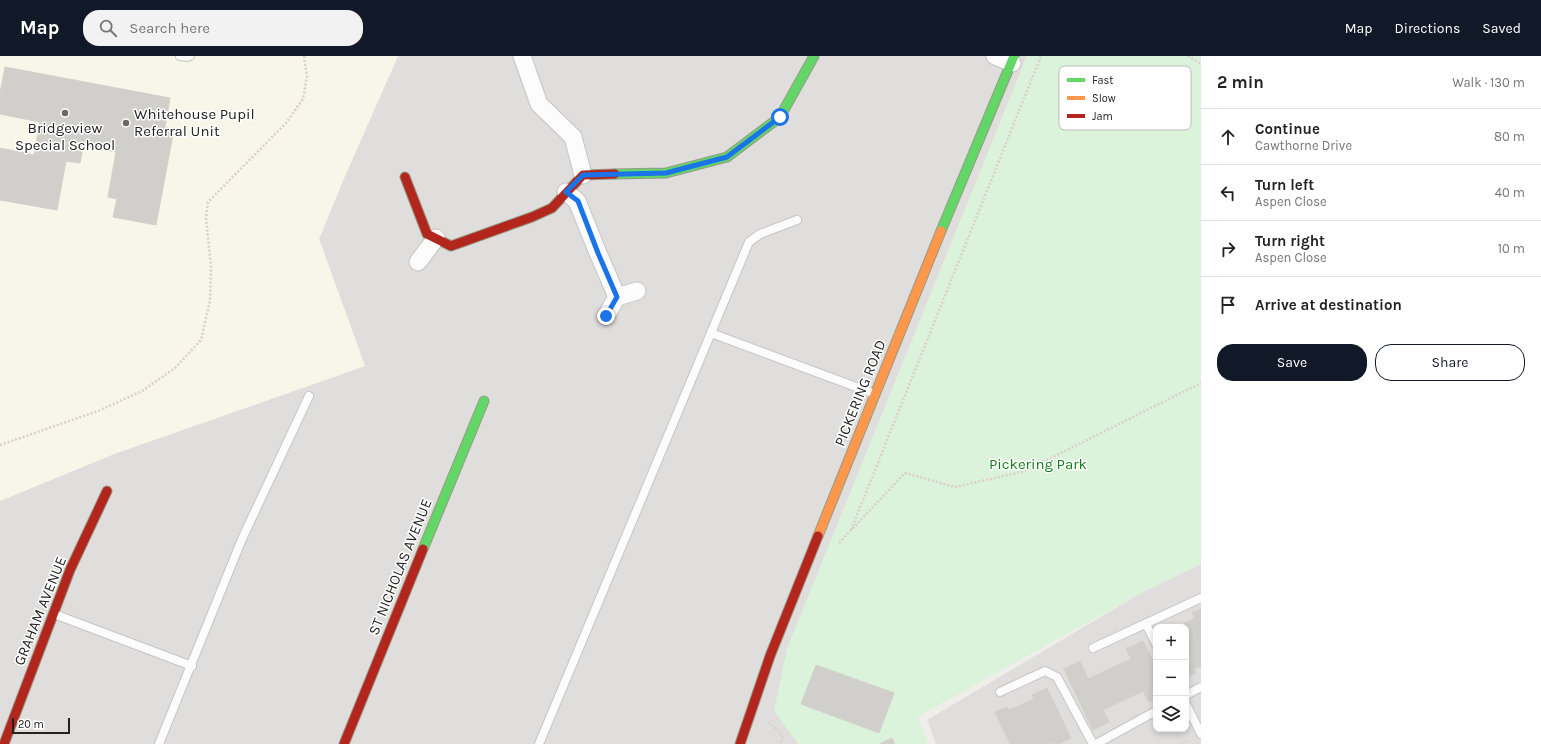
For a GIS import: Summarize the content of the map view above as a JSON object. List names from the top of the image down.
{
  "streets": {
    "street": ["PICKERING ROAD", "ST NICHOLAS AVENUE", "GRAHAM AVENUE"]
  },
  "parks": ["Pickering Park"],
  "places": ["Bridgeview Special School", "Whitehouse Pupil Referral Unit"],
  "legend": ["Fast", "Slow", "Jam"],
  "scale_bar": "20 m",
  "page": {
    "header": "Map",
    "search": "Search here",
    "nav": ["Map", "Directions", "Saved"],
    "heading": ["2 min", "Walk · 130 m"],
    "list": [
      ["Continue", "Cawthorne Drive", "80 m"],
      ["Turn left", "Aspen Close", "40 m"],
      ["Turn right", "Aspen Close", "10 m"],
      "Arrive at destination"
    ],
    "buttons": ["Save", "Share"],
    "map_buttons": ["+", "−"],
    "scale": "20 m"
  }
}
